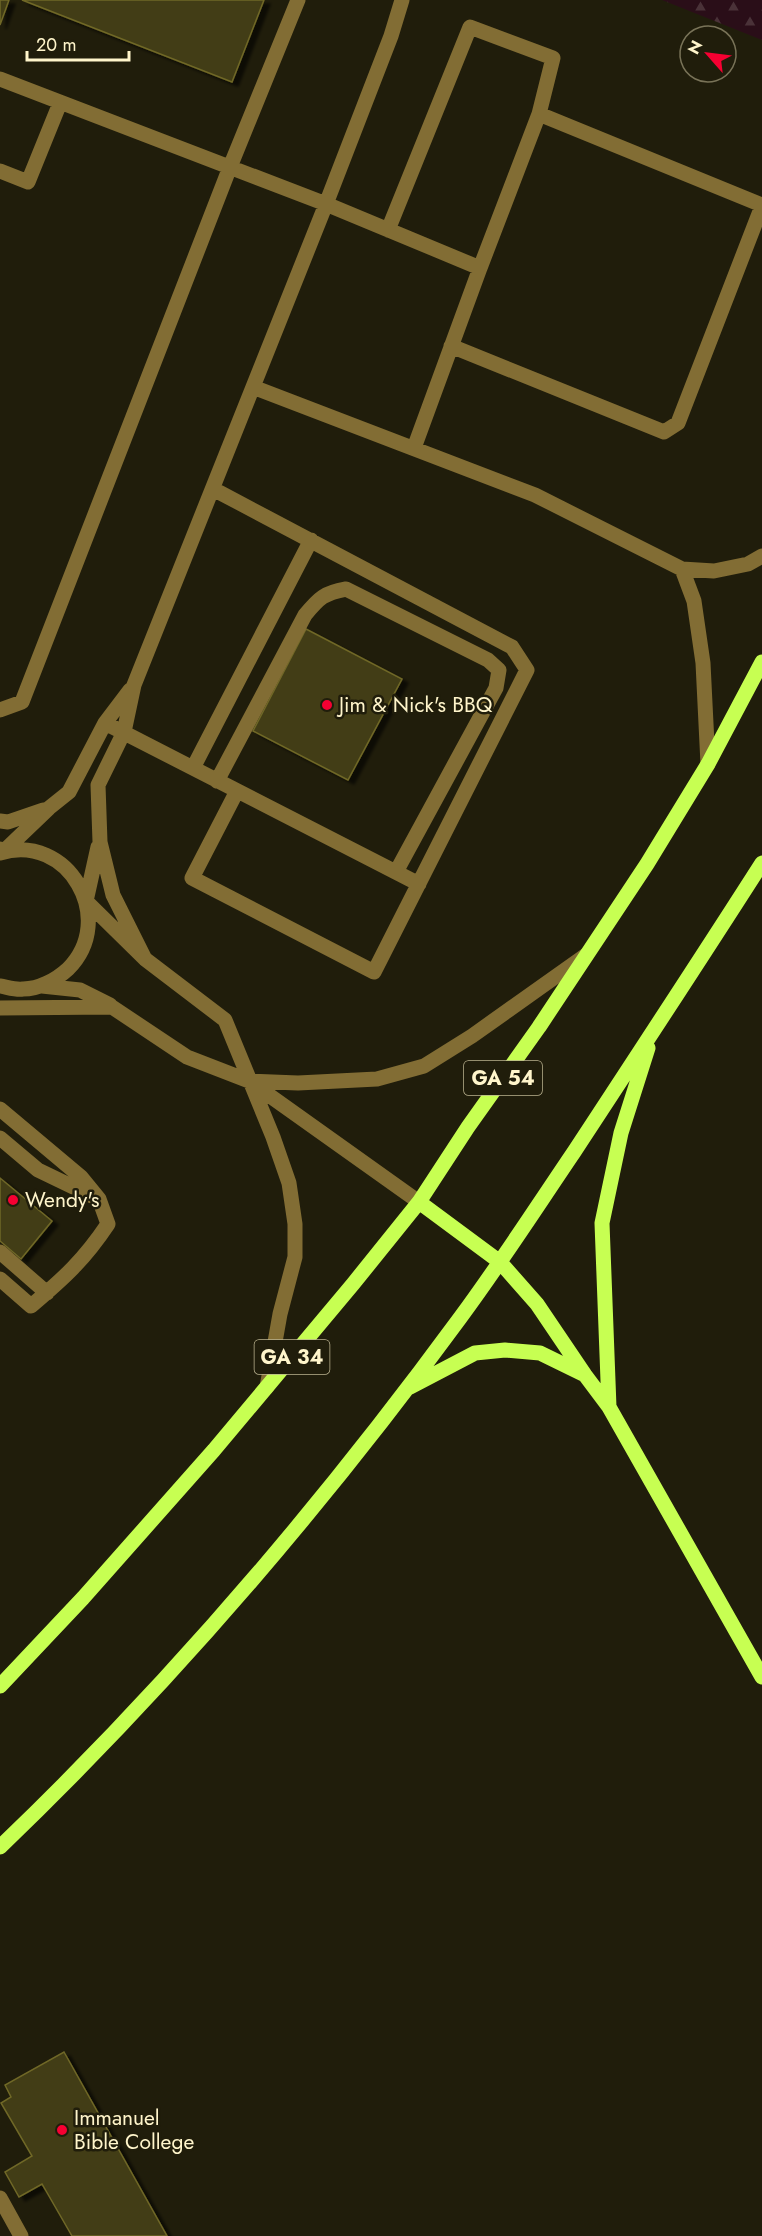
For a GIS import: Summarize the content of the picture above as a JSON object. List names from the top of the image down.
{
  "streets": {
    "main road": ["GA 54", "GA 34"]
  },
  "crossings": [
    ["GA 54", "GA 34"]
  ],
  "places": ["Jim & Nick's BBQ", "Wendy's", "Immanuel Bible College"],
  "scale_bar": "20 m",
  "north": "top left"
}
